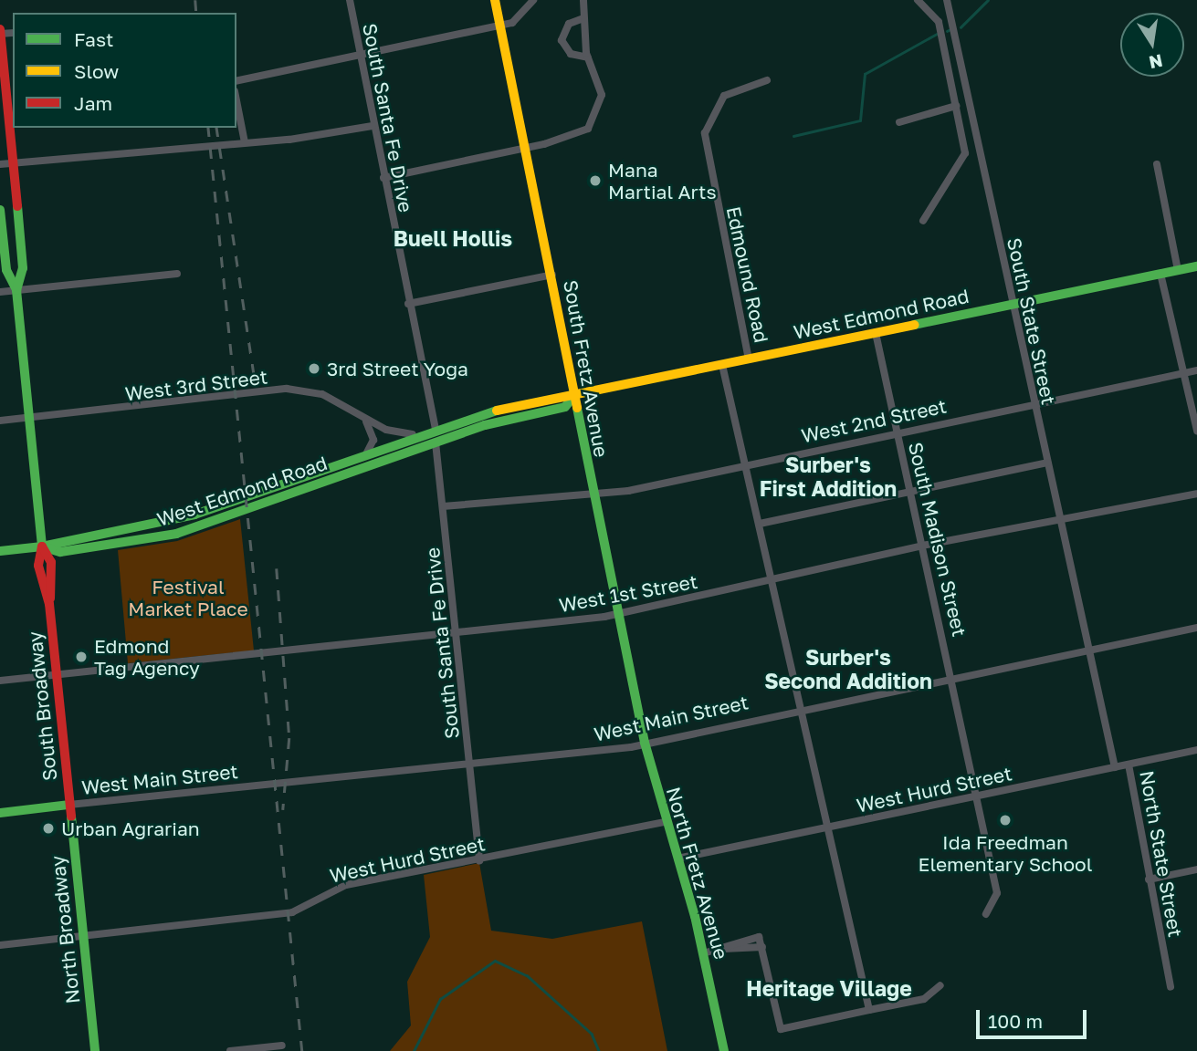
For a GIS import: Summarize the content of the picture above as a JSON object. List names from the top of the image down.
{
  "streets": {
    "main road": [
      "West Edmond Road",
      "South Fretz Avenue",
      "South Broadway",
      "North Fretz Avenue",
      "North Broadway"
    ],
    "street": [
      "South Santa Fe Drive",
      "Edmound Road",
      "South State Street",
      "West 3rd Street",
      "West 2nd Street",
      "South Madison Street",
      "West 1st Street",
      "West Main Street",
      "West Hurd Street",
      "North State Street"
    ]
  },
  "crossings": [
    ["South Santa Fe Drive", "West Edmond Road"],
    ["South Santa Fe Drive", "West 2nd Street"],
    ["South Santa Fe Drive", "West 1st Street"],
    ["South Santa Fe Drive", "West Main Street"],
    ["South Santa Fe Drive", "West Hurd Street"],
    ["Edmound Road", "West Edmond Road"],
    ["West Edmond Road", "South State Street"],
    ["West Edmond Road", "South Fretz Avenue"],
    ["West Edmond Road", "West 3rd Street"],
    ["West Edmond Road", "South Madison Street"],
    ["West Edmond Road", "South Broadway"],
    ["South State Street", "West 2nd Street"],
    ["South State Street", "West 1st Street"],
    ["South State Street", "West Main Street"],
    ["South State Street", "North State Street"],
    ["South Fretz Avenue", "West 2nd Street"],
    ["South Fretz Avenue", "West 1st Street"],
    ["South Fretz Avenue", "West Main Street"],
    ["South Fretz Avenue", "North Fretz Avenue"],
    ["West 3rd Street", "South Broadway"],
    ["West 2nd Street", "South Madison Street"],
    ["South Madison Street", "West 1st Street"],
    ["South Madison Street", "West Main Street"],
    ["South Madison Street", "West Hurd Street"],
    ["West 1st Street", "South Broadway"],
    ["South Broadway", "West Main Street"],
    ["South Broadway", "North Broadway"],
    ["West Main Street", "North State Street"],
    ["West Main Street", "North Fretz Avenue"],
    ["West Main Street", "North Broadway"],
    ["West Hurd Street", "North State Street"],
    ["West Hurd Street", "North Fretz Avenue"],
    ["West Hurd Street", "North Broadway"]
  ],
  "districts": [
    "Buell Hollis",
    "Surber's First Addition",
    "Surber's Second Addition",
    "Heritage Village"
  ],
  "parks": ["Festival Market Place"],
  "places": [
    "Mana Martial Arts",
    "3rd Street Yoga",
    "Edmond Tag Agency",
    "Ida Freedman Elementary School",
    "Urban Agrarian"
  ],
  "legend": ["Fast", "Slow", "Jam"],
  "scale_bar": "100 m",
  "north": "bottom"
}
